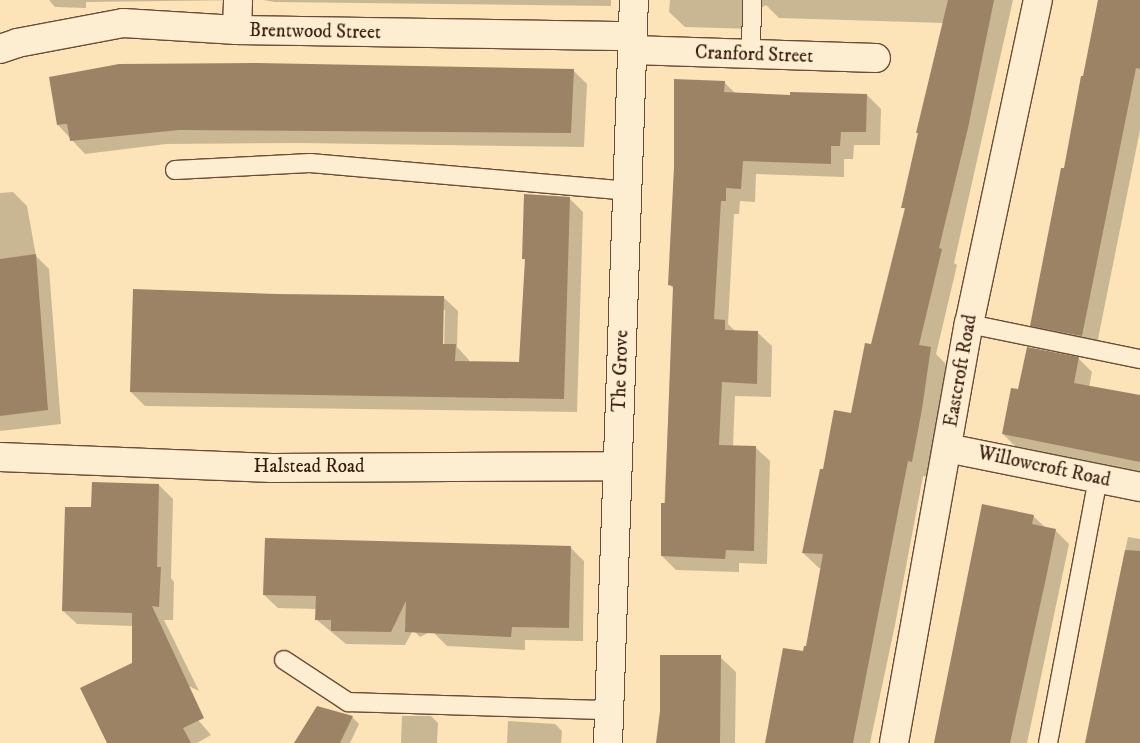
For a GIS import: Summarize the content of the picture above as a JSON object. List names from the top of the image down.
{
  "streets": {
    "street": [
      "Brentwood Street",
      "Cranford Street",
      "The Grove",
      "Eastcroft Road",
      "Halstead Road",
      "Willowcroft Road"
    ]
  },
  "crossings": [
    ["Brentwood Street", "Cranford Street"],
    ["Brentwood Street", "The Grove"],
    ["Cranford Street", "The Grove"],
    ["The Grove", "Halstead Road"],
    ["Eastcroft Road", "Willowcroft Road"]
  ]
}
